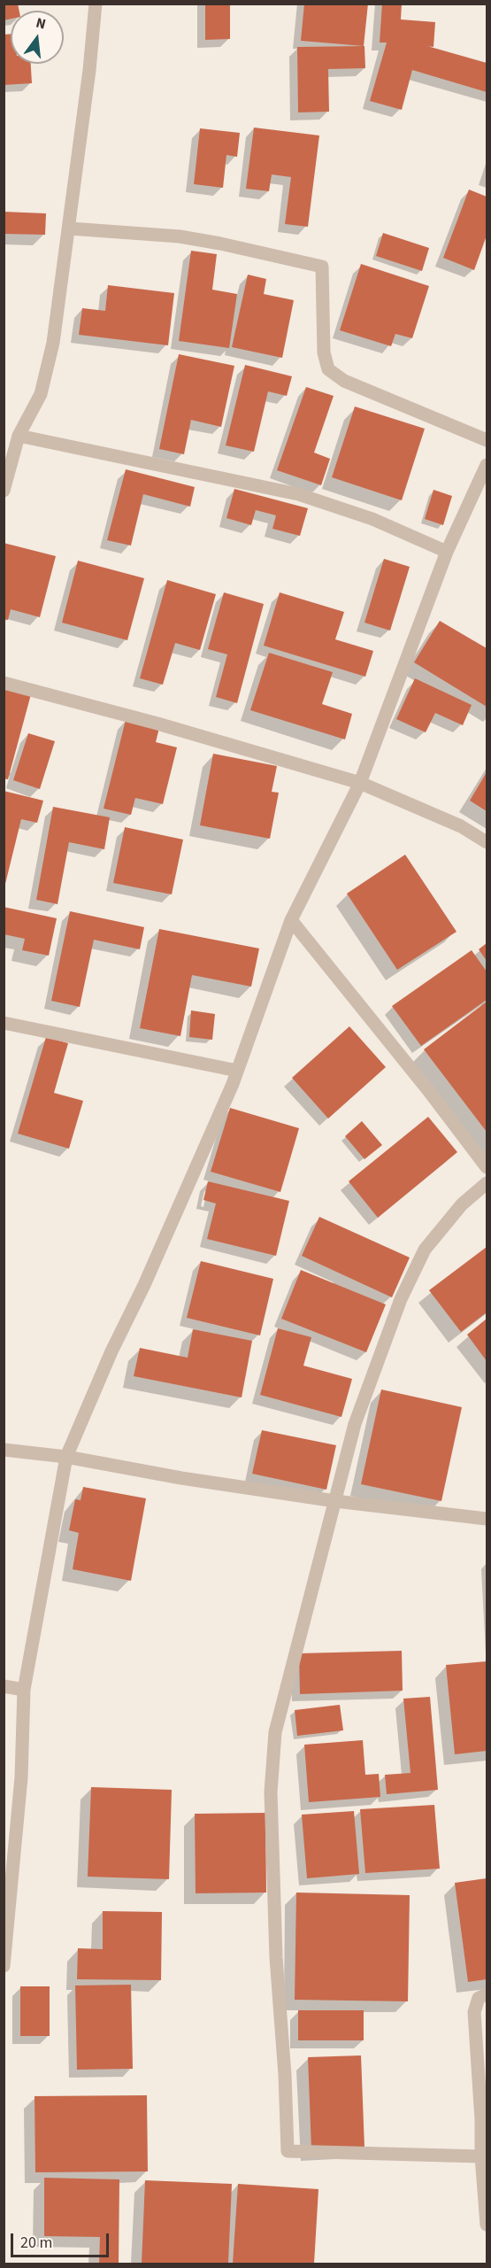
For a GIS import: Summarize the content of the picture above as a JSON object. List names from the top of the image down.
{
  "scale_bar": "20 m",
  "north": "top"
}
